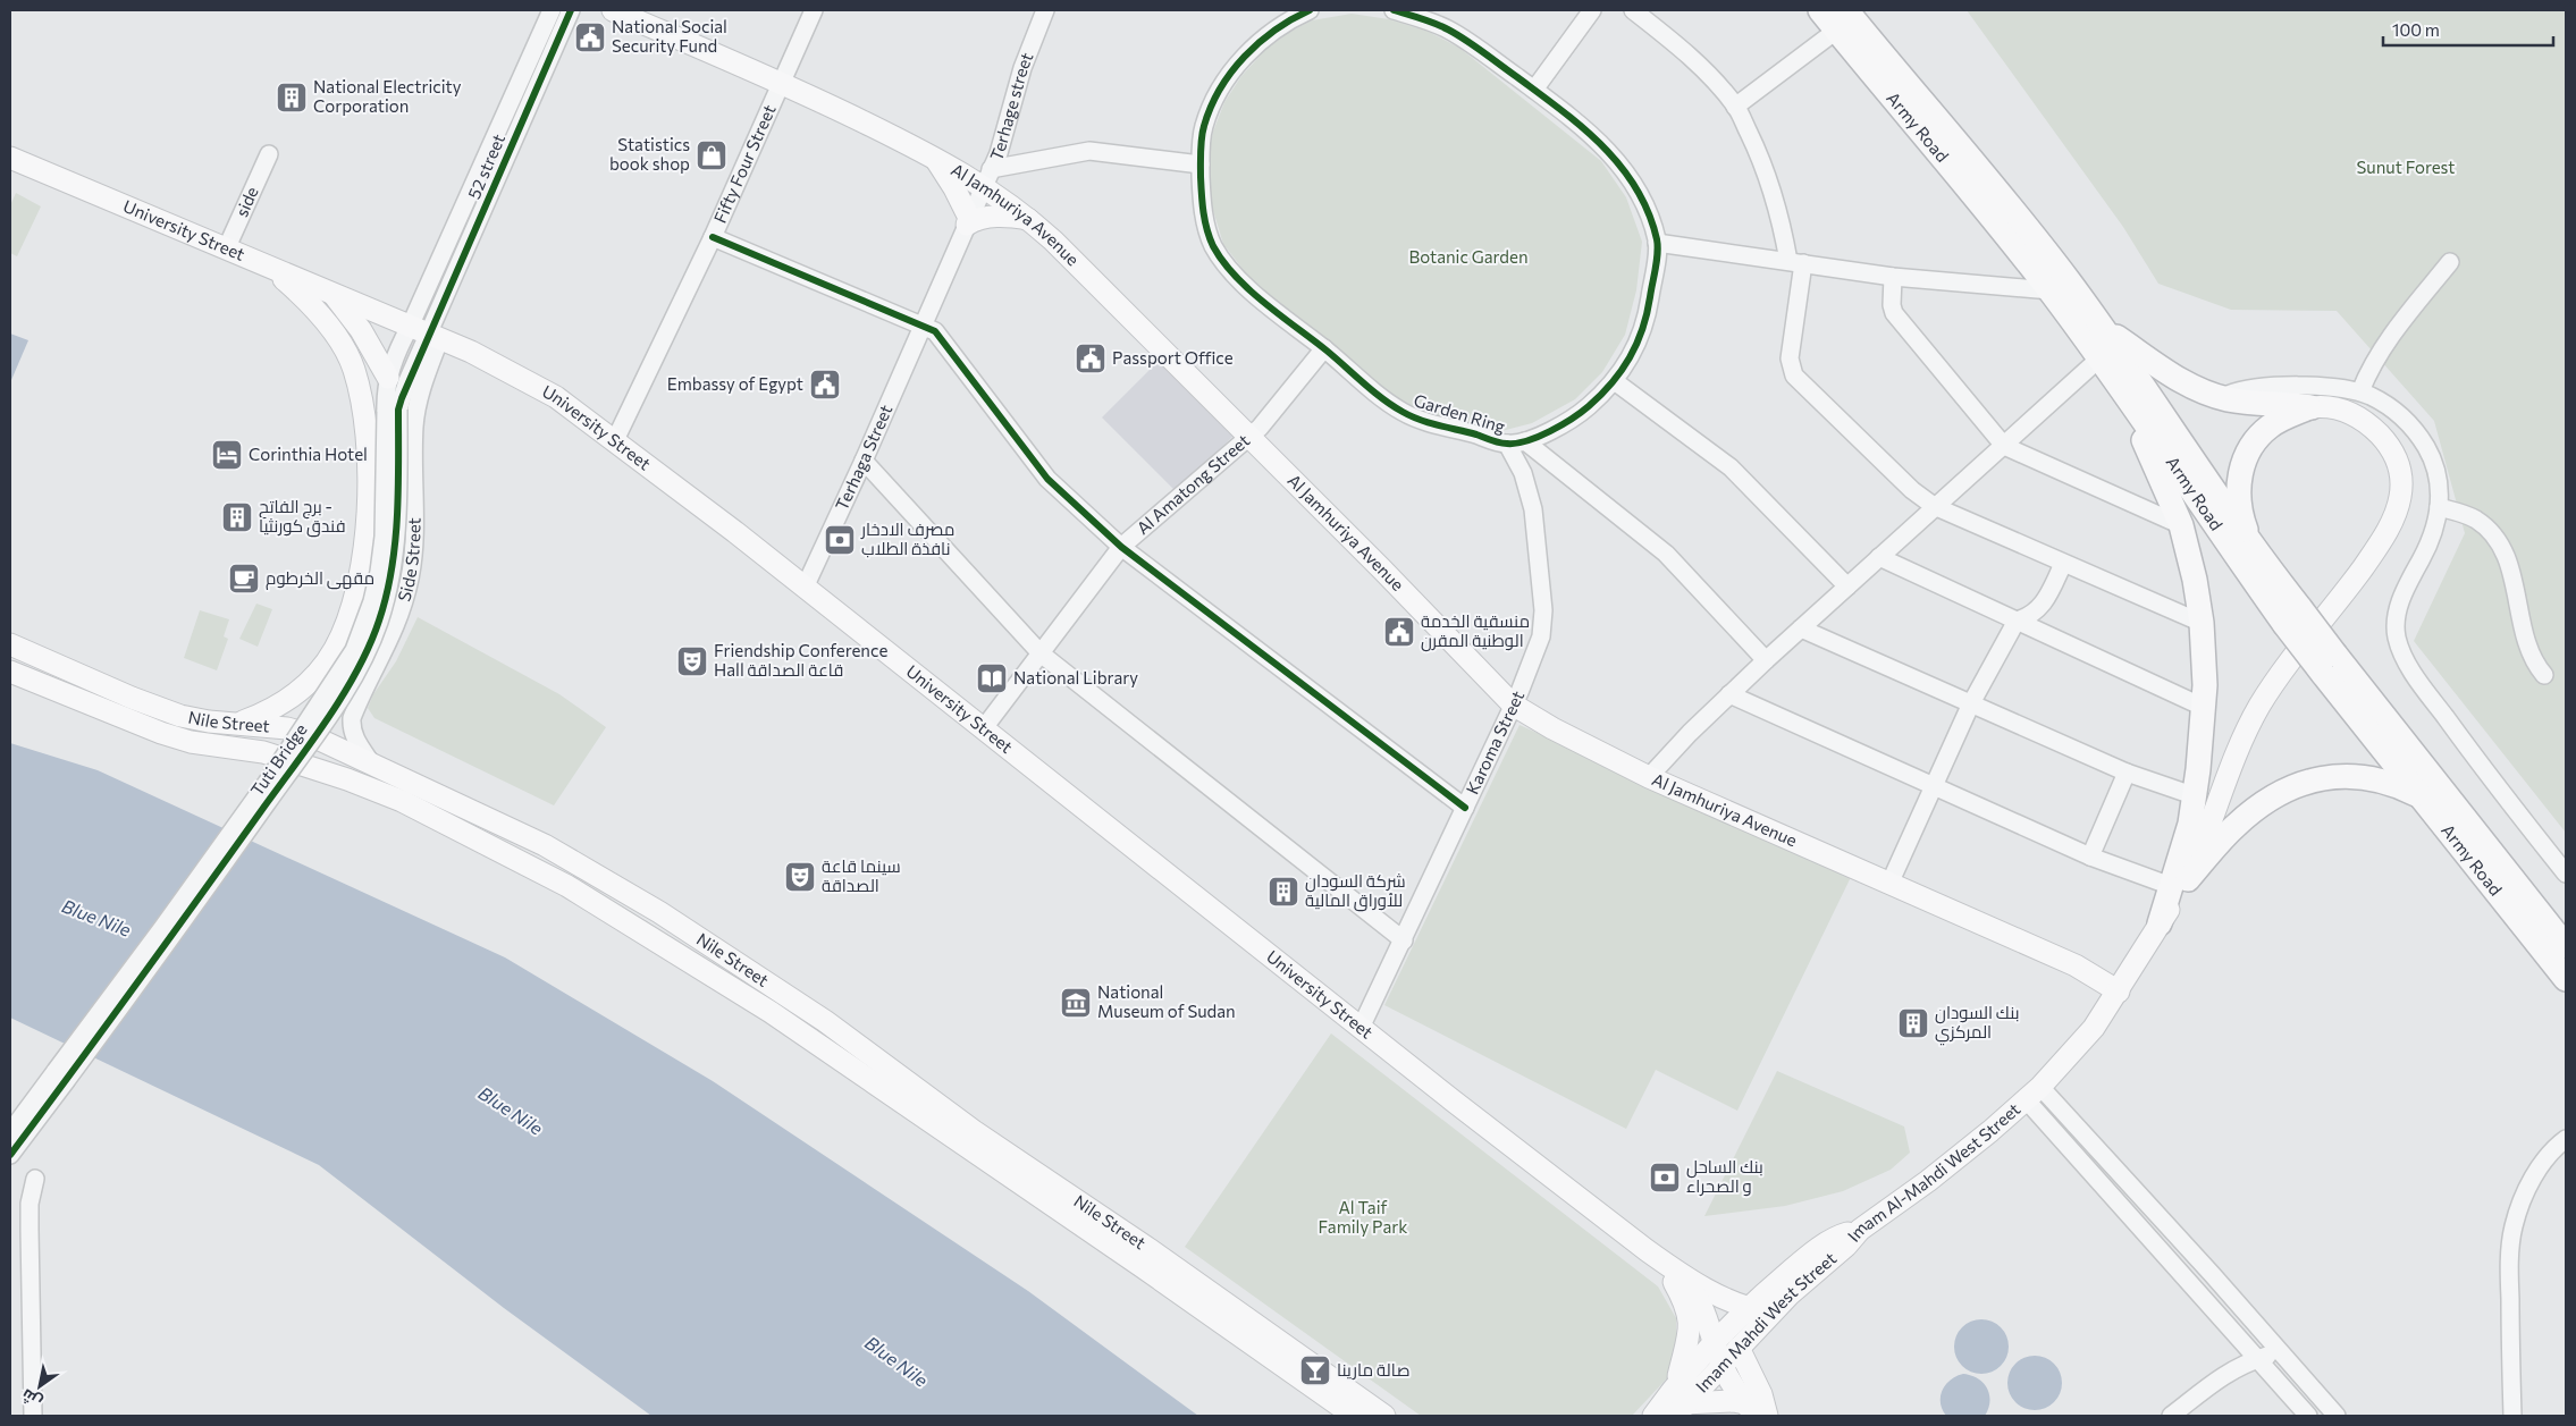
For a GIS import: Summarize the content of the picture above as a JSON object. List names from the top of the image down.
{
  "streets": {
    "highway": ["Army Road"],
    "main road": [
      "Al Jamhuriya Avenue",
      "University Street",
      "Nile Street",
      "Imam Al-Mahdi West Street",
      "Imam Mahdi West Street"
    ],
    "street": [
      "Terhage street",
      "Fifty Four Street",
      "52 street",
      "side",
      "Garden Ring",
      "Terhaga Street",
      "Al Amatong Street",
      "Side Street",
      "Karoma Street",
      "Tuti Bridge"
    ]
  },
  "crossings": [
    ["Terhage street", "Al Jamhuriya Avenue"],
    ["Terhage street", "Terhaga Street"],
    ["Fifty Four Street", "Al Jamhuriya Avenue"],
    ["Fifty Four Street", "University Street"],
    ["52 street", "University Street"],
    ["52 street", "Side Street"],
    ["52 street", "Tuti Bridge"],
    ["side", "University Street"],
    ["Al Jamhuriya Avenue", "Al Amatong Street"],
    ["Al Jamhuriya Avenue", "Karoma Street"],
    ["Al Jamhuriya Avenue", "Imam Al-Mahdi West Street"],
    ["University Street", "Terhaga Street"],
    ["University Street", "Al Amatong Street"],
    ["University Street", "Side Street"],
    ["University Street", "Karoma Street"],
    ["University Street", "Imam Al-Mahdi West Street"],
    ["University Street", "Imam Mahdi West Street"],
    ["Garden Ring", "Al Amatong Street"],
    ["Garden Ring", "Karoma Street"],
    ["Side Street", "Nile Street"],
    ["Imam Al-Mahdi West Street", "Imam Mahdi West Street"]
  ],
  "water": ["Blue Nile"],
  "parks": ["Sunut Forest", "Botanic Garden", "Al Taif Family Park"],
  "places": {
    "public building": [
      "National Social Security Fund",
      "Passport Office",
      "Embassy of Egypt",
      "منسقية الخدمة الوطنية المقرن"
    ],
    "building": [
      "National Electricity Corporation",
      "برج الفاتح - فندق كورنثيا",
      "شركة السودان للأوراق المالية",
      "بنك السودان المركزي"
    ],
    "shop": ["Statistics book shop"],
    "hotel": ["Corinthia Hotel"],
    "bank": ["مصرف الادخار نافذة الطلاب", "بنك الساحل و الصحراء"],
    "cafe": ["مقهى الخرطوم"],
    "theatre": ["Friendship Conference Hall قاعة الصداقة", "سينما قاعة الصداقة"],
    "library": ["National Library"],
    "museum": ["National Museum of Sudan"],
    "bar": ["صالة مارينا"]
  },
  "scale_bar": "100 m",
  "north": "bottom left"
}
